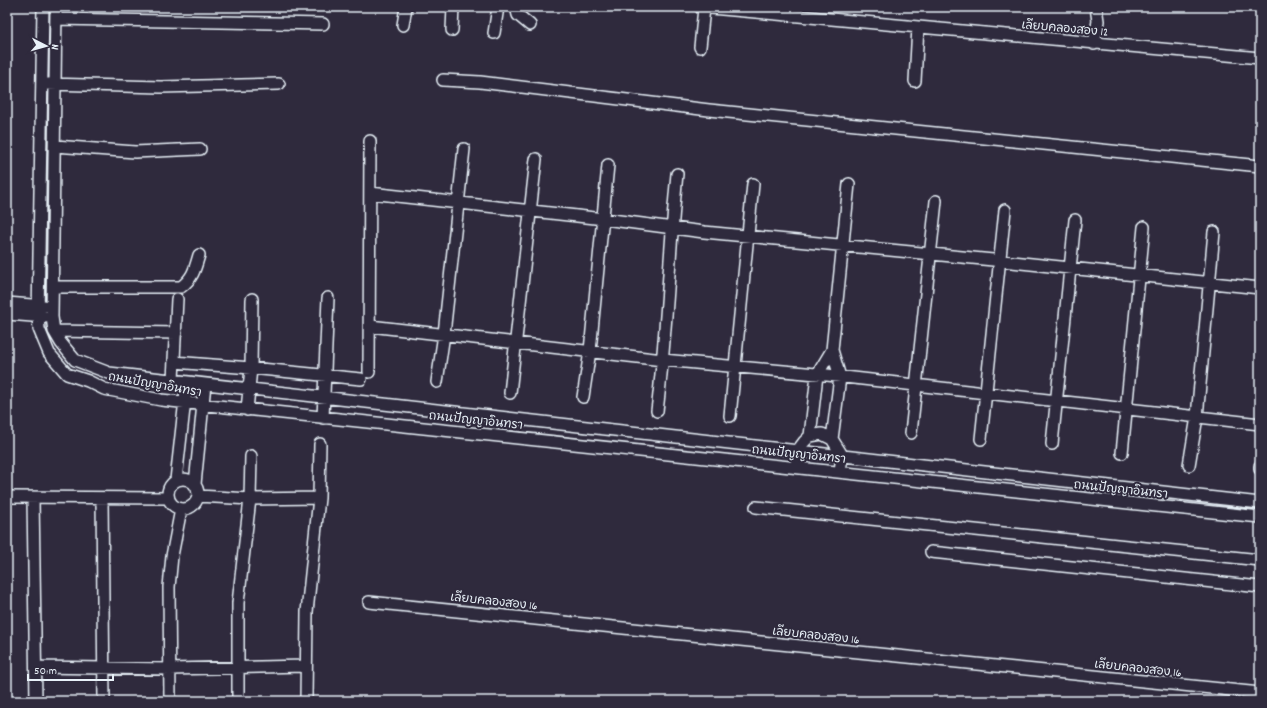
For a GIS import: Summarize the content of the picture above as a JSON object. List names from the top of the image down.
{
  "streets": {
    "street": ["เลียบคลองสอง 12", "ถนนปัญญาอินทรา", "เลียบคลองสอง 16"]
  },
  "scale_bar": "50 m",
  "north": "right"
}
